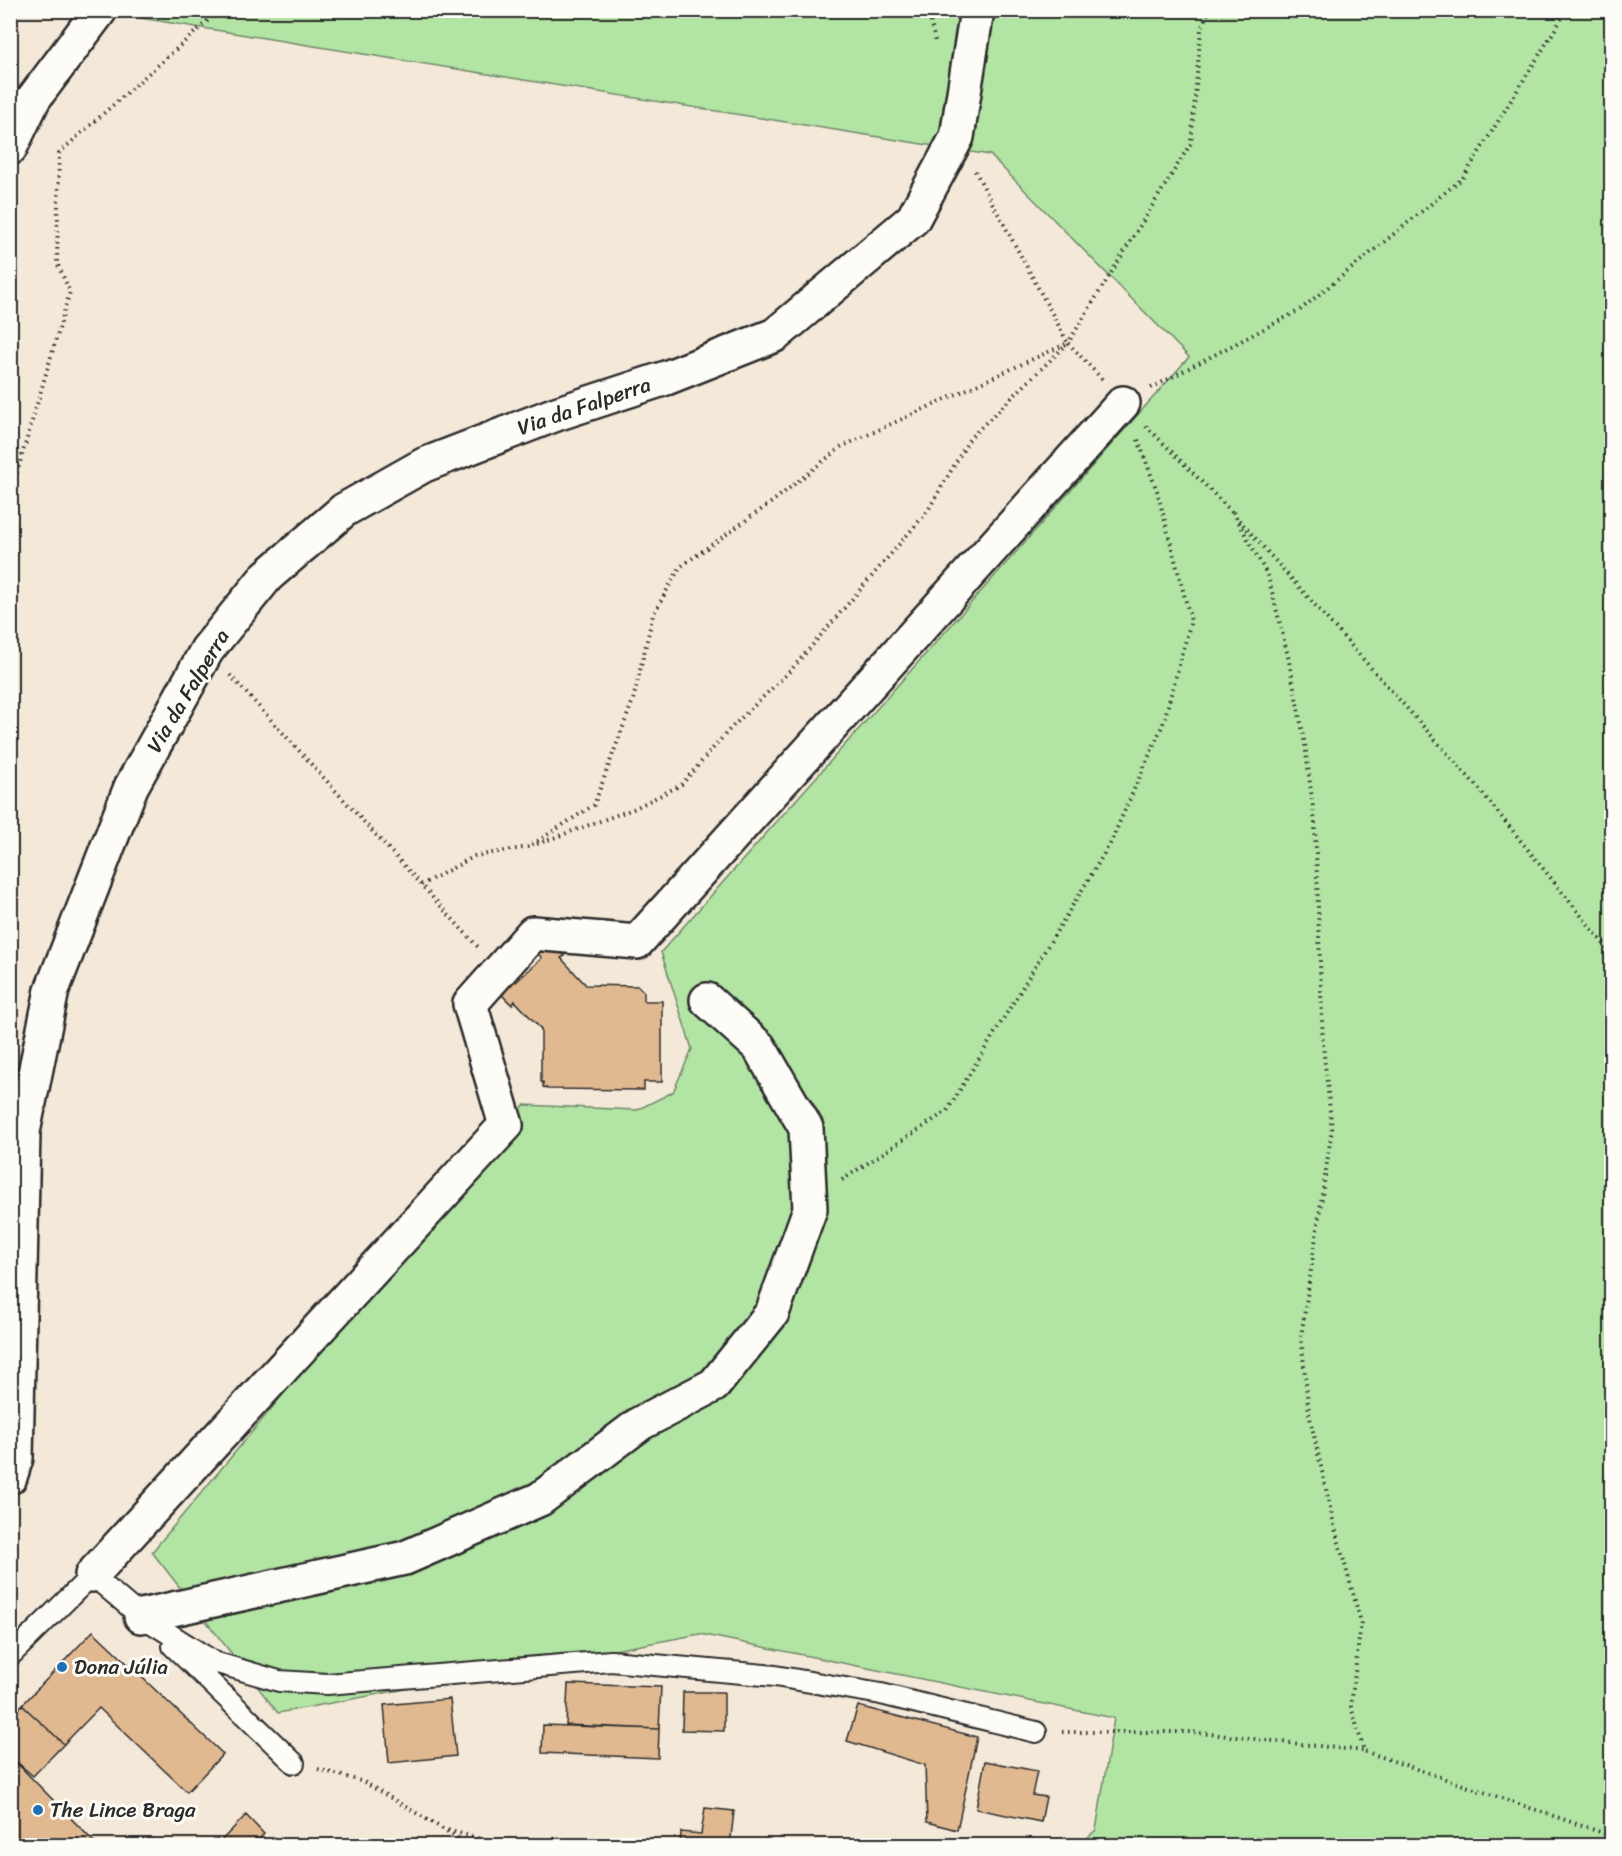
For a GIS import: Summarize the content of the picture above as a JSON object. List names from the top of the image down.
{
  "streets": {
    "street": ["Via da Falperra"]
  },
  "places": ["Dona Júlia", "The Lince Braga"]
}
